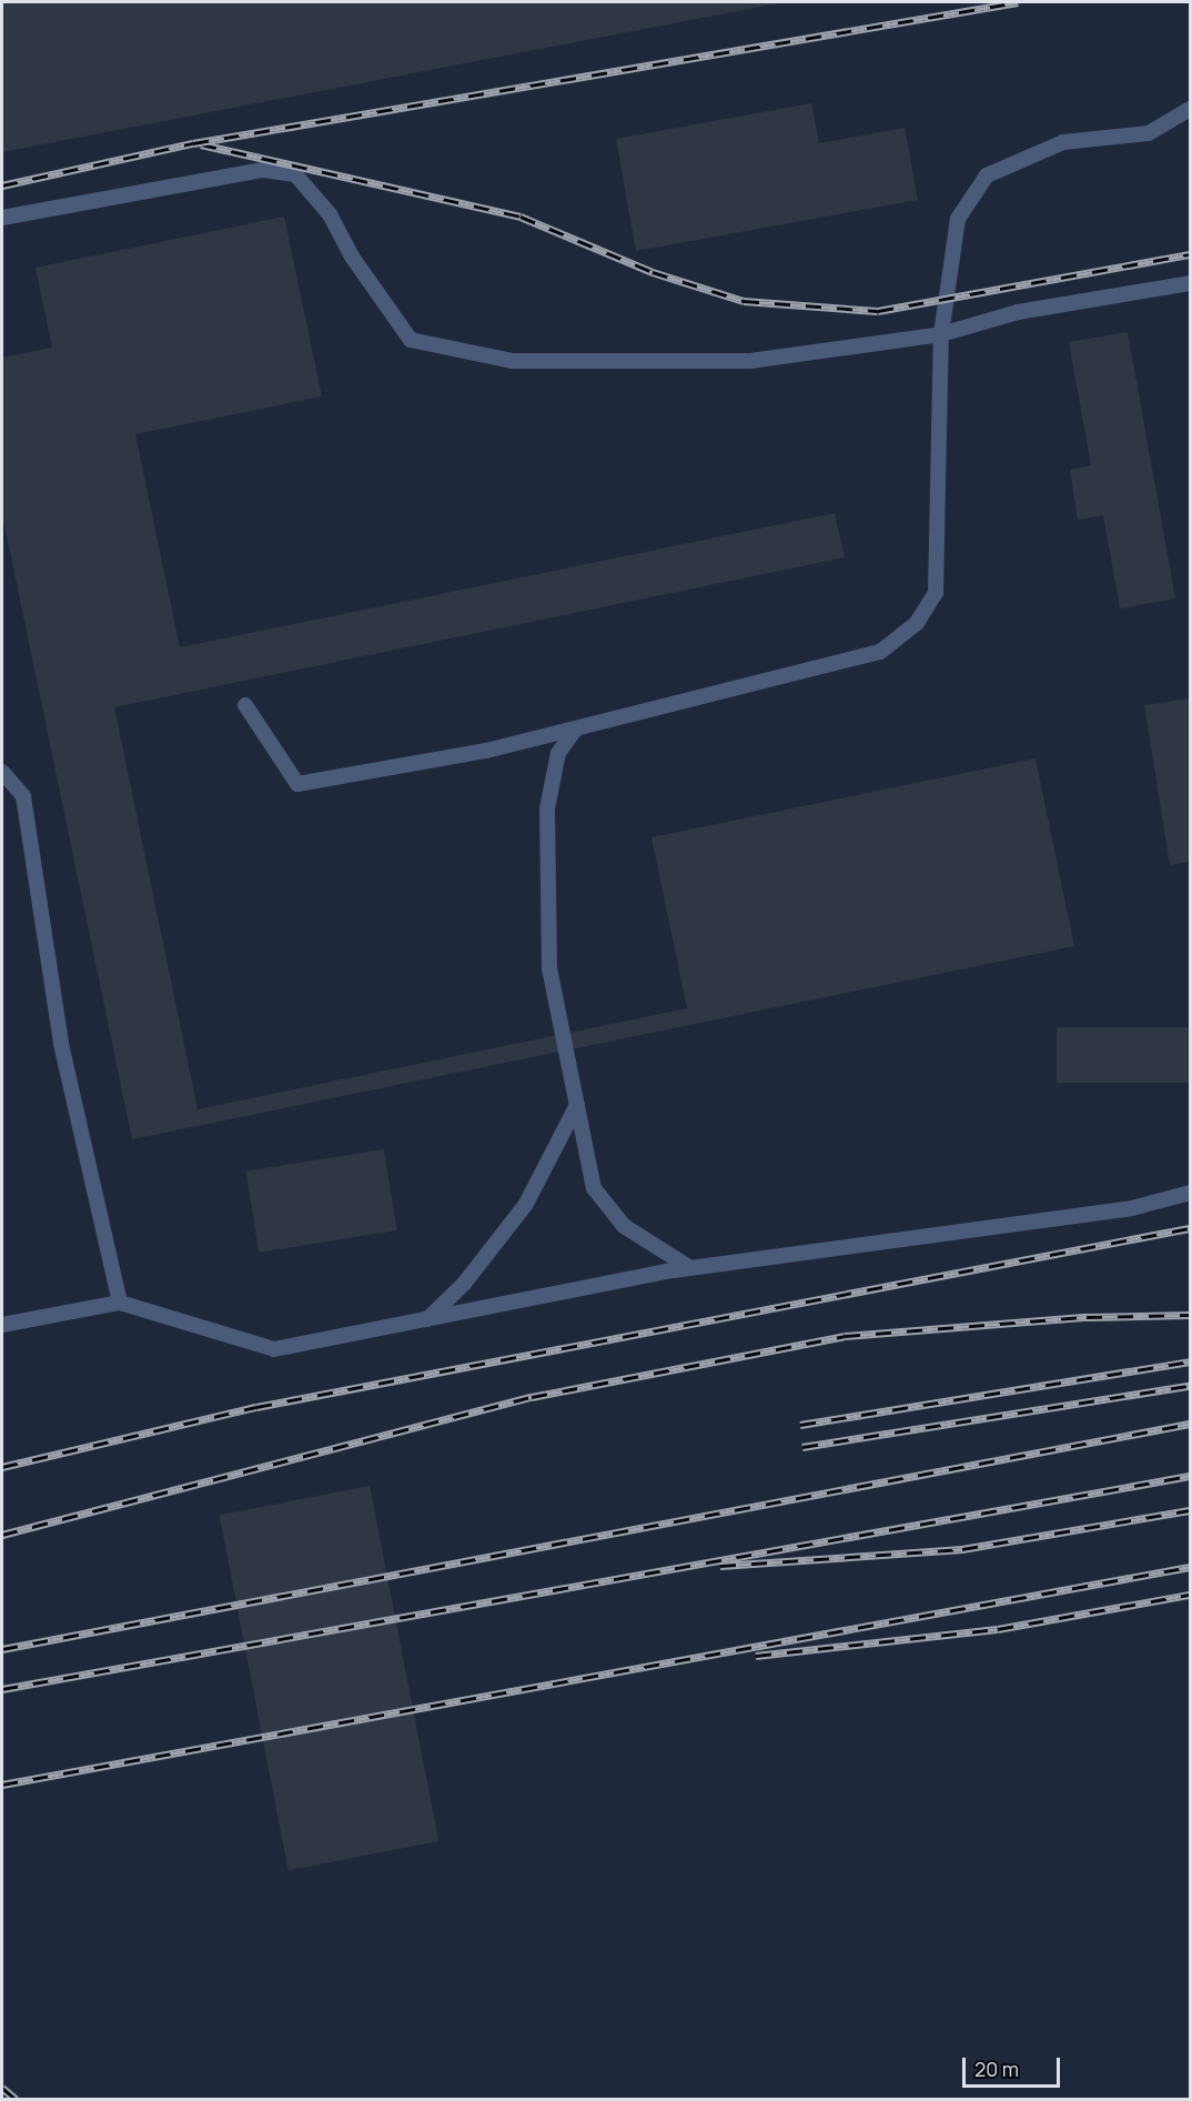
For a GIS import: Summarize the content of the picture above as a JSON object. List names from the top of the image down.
{
  "scale_bar": "20 m"
}
